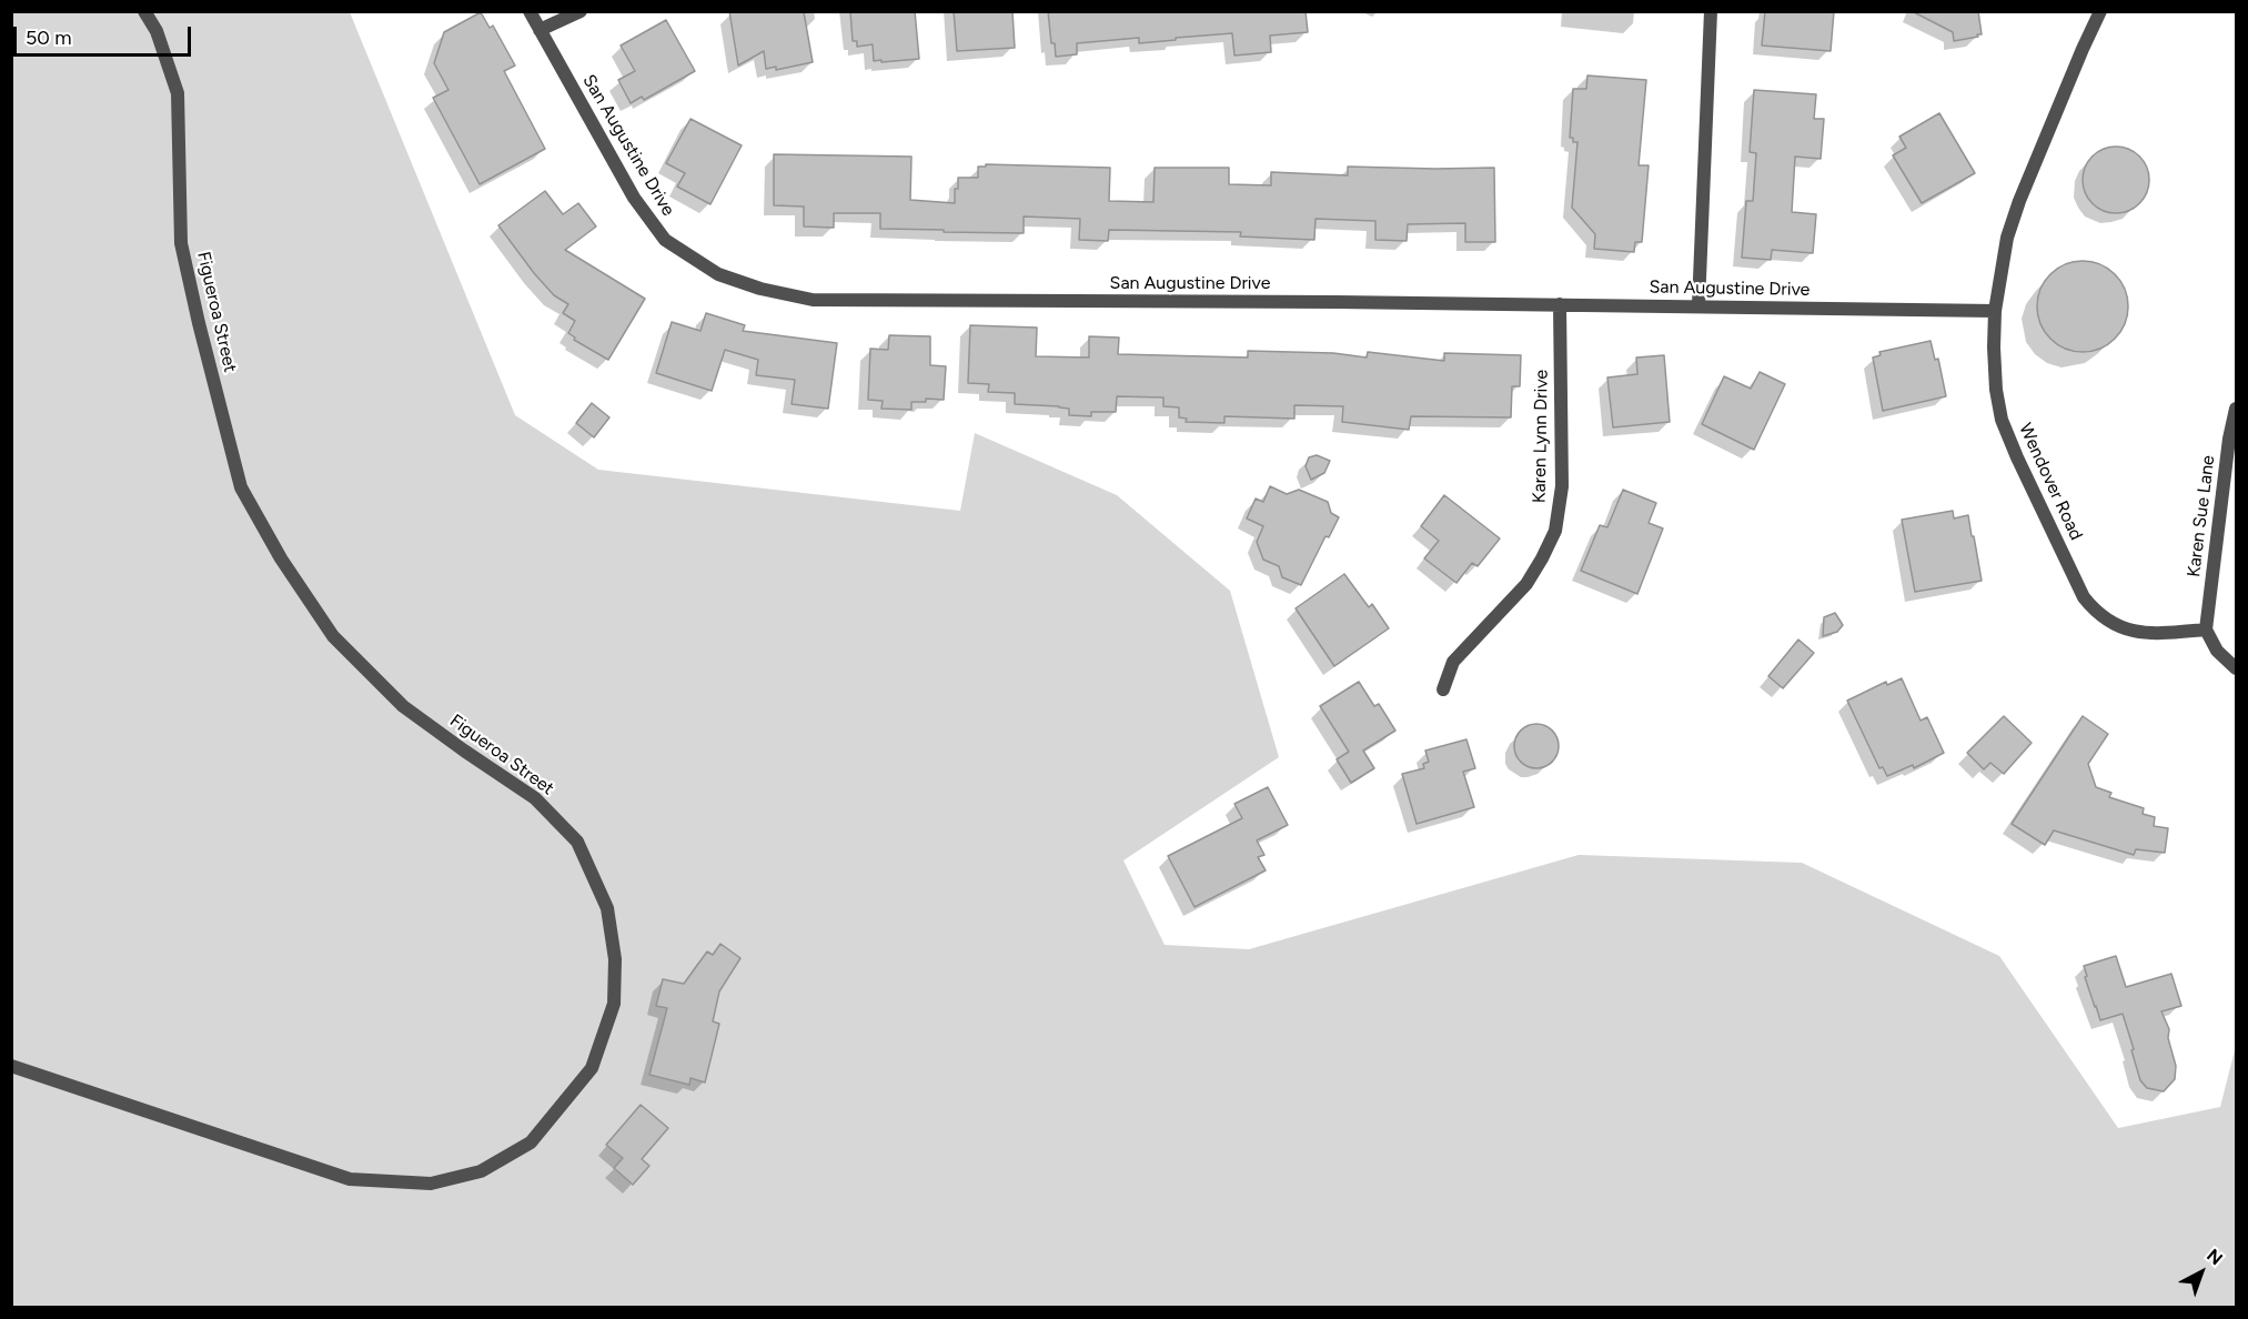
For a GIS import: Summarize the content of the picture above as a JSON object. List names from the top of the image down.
{
  "streets": {
    "street": [
      "San Augustine Drive",
      "Figueroa Street",
      "Karen Lynn Drive",
      "Wendover Road",
      "Karen Sue Lane"
    ]
  },
  "crossings": [
    ["San Augustine Drive", "Karen Lynn Drive"],
    ["San Augustine Drive", "Wendover Road"],
    ["Wendover Road", "Karen Sue Lane"]
  ],
  "scale_bar": "50 m",
  "north": "top right"
}
